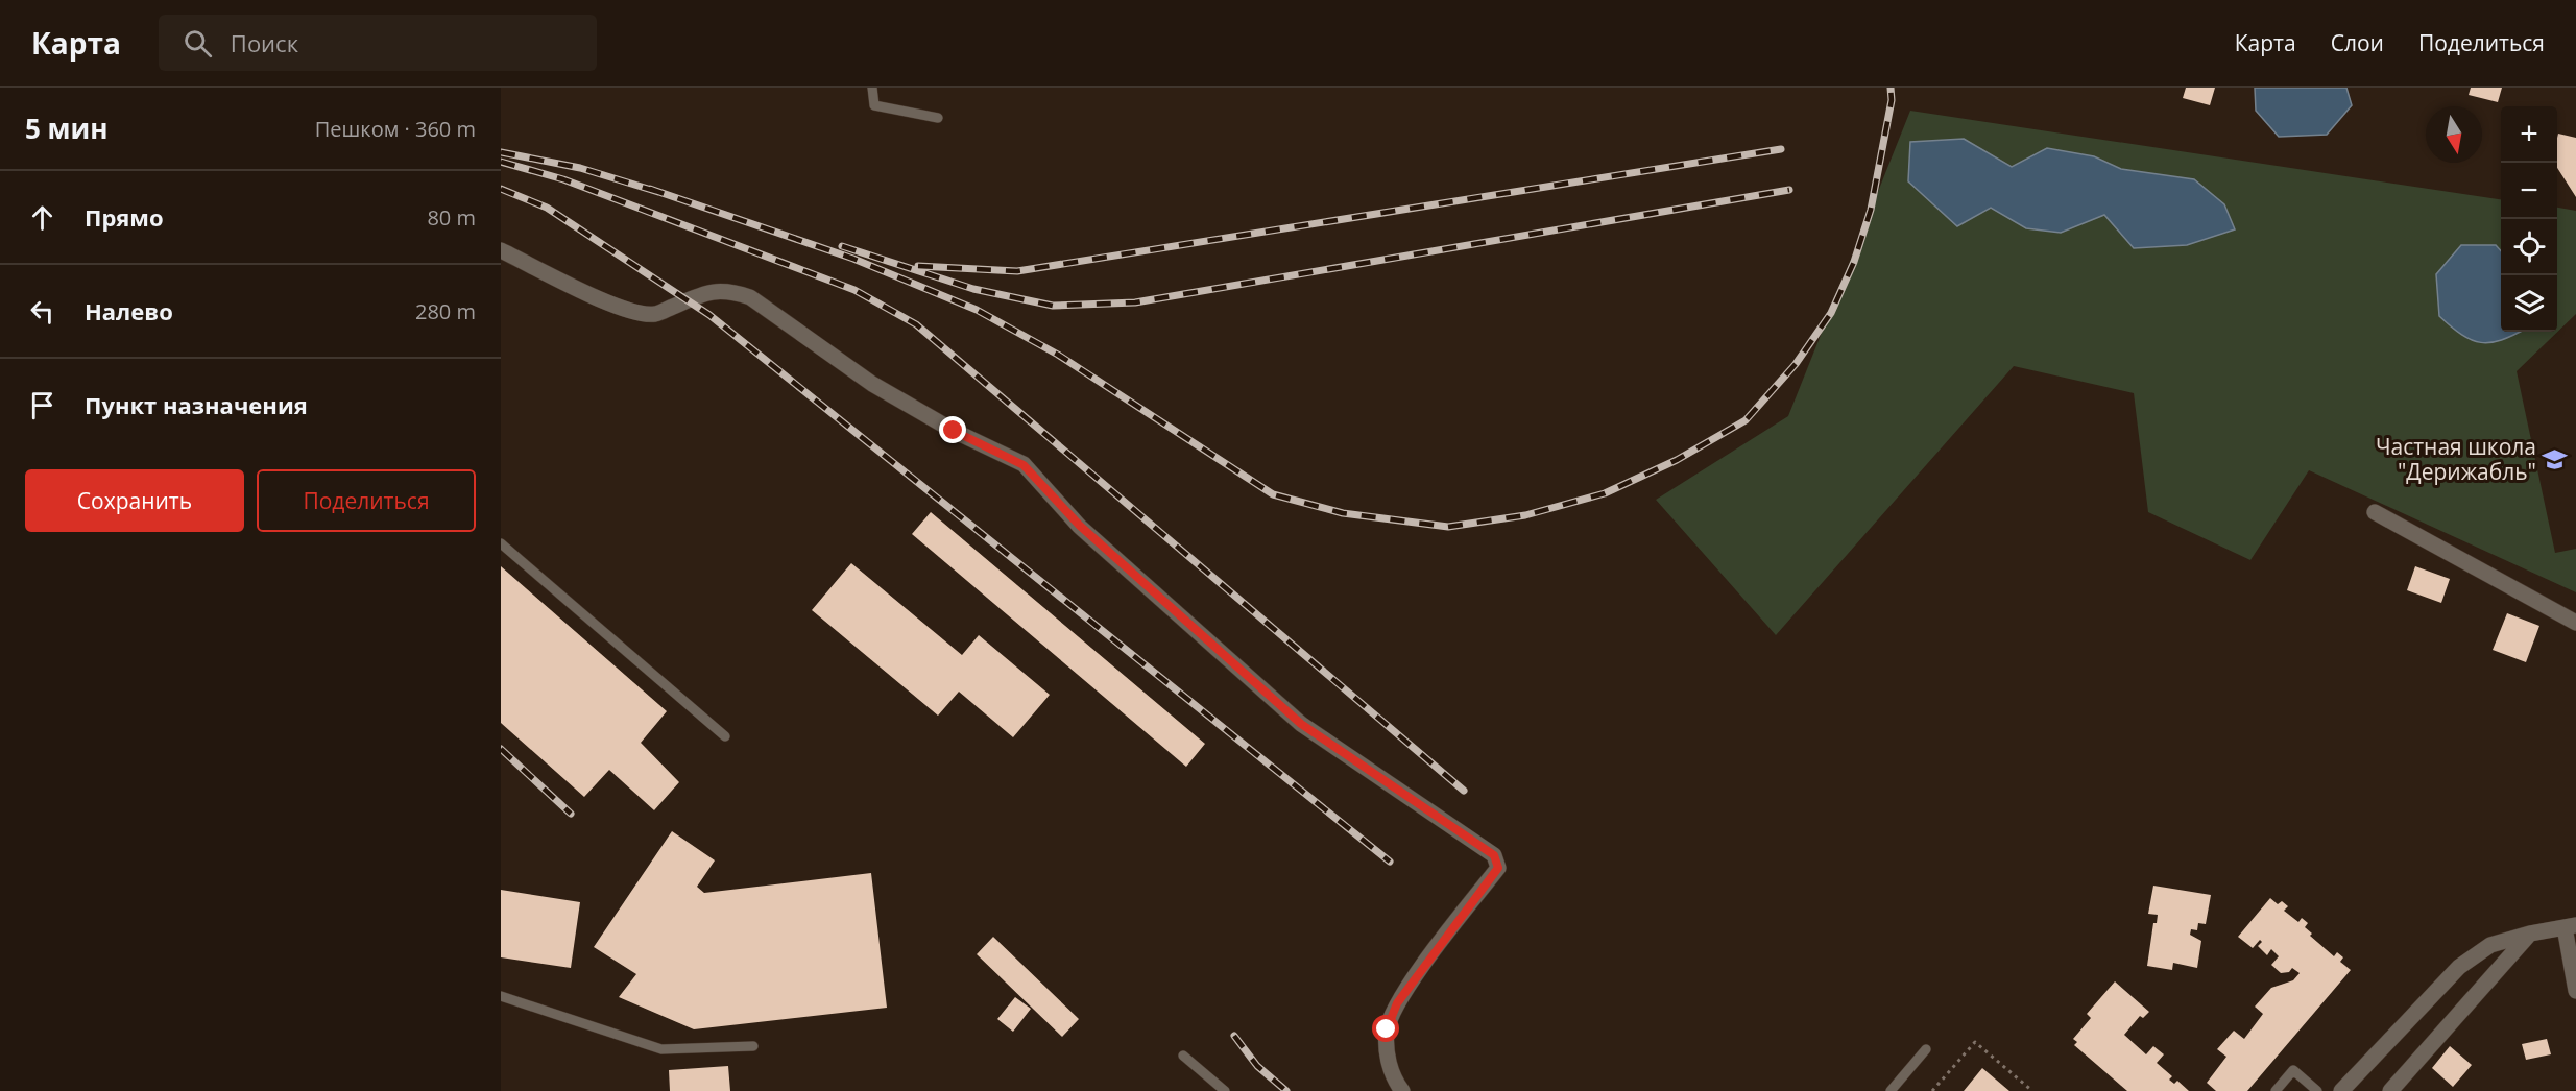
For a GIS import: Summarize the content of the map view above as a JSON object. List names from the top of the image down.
{
  "places": {
    "school or university": ["Частная школа \"Дерижабль\""]
  },
  "north": "bottom",
  "page": {
    "header": "Карта",
    "search": "Поиск",
    "nav": ["Карта", "Слои", "Поделиться"],
    "heading": ["5 мин", "Пешком · 360 m"],
    "map_buttons": ["+", "−"],
    "list": [
      ["Прямо", "80 m"],
      ["Налево", "280 m"],
      "Пункт назначения"
    ],
    "buttons": ["Сохранить", "Поделиться"]
  }
}
